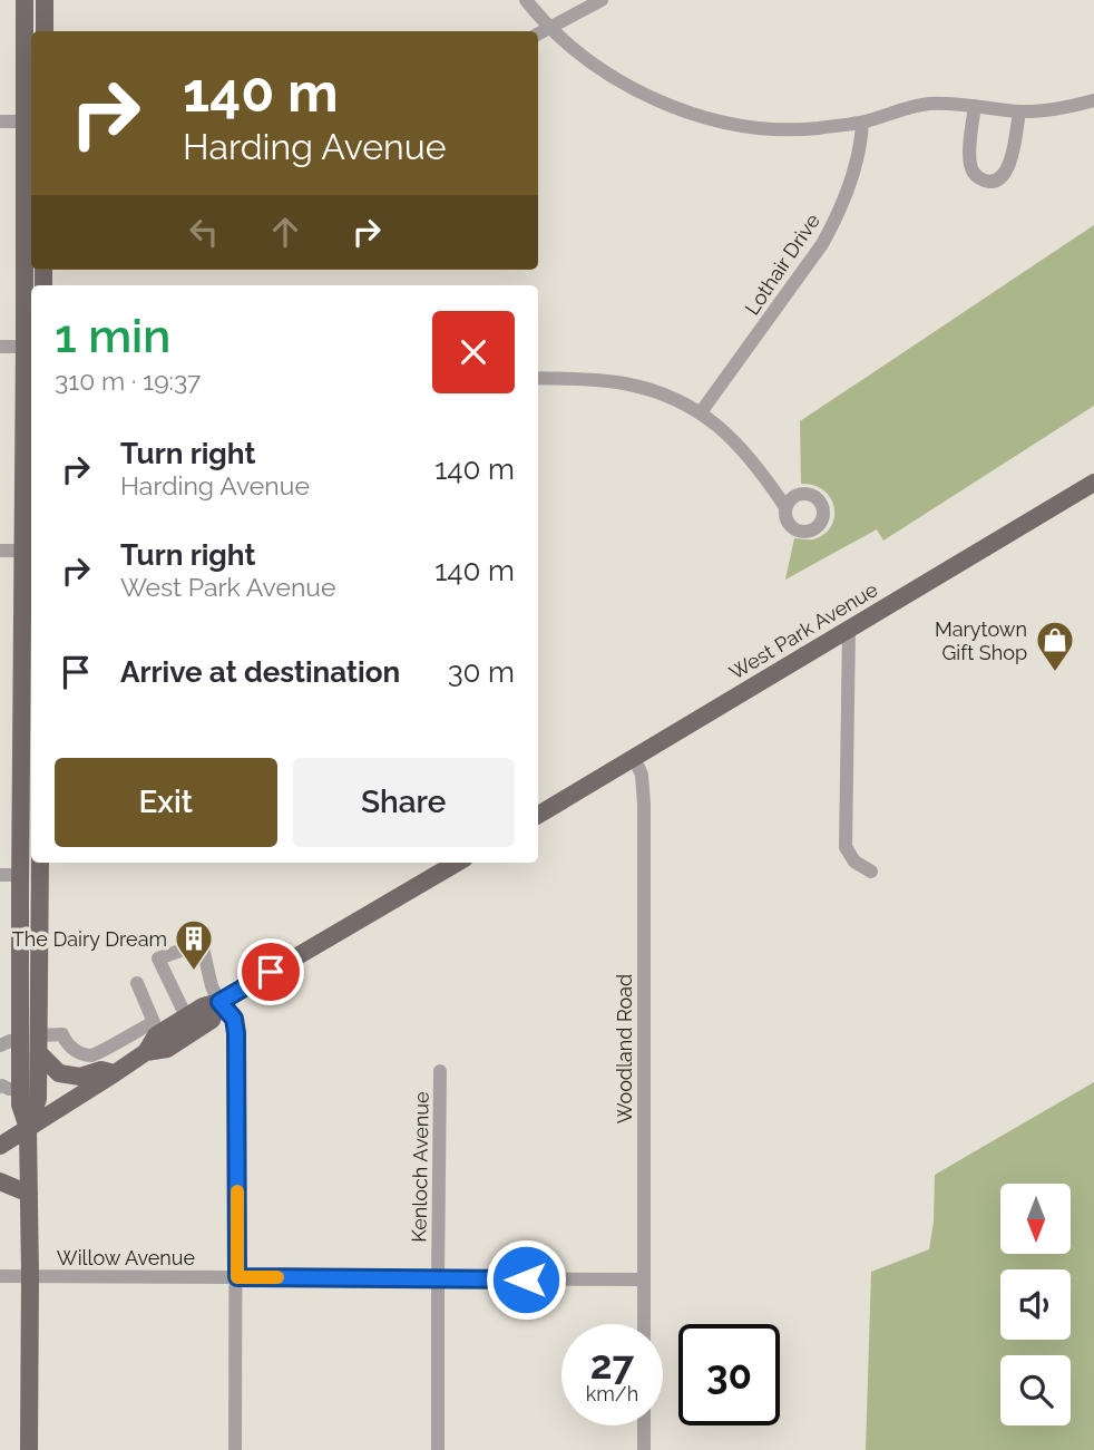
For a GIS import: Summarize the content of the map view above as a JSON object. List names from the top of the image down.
{
  "streets": {
    "main road": ["West Park Avenue"],
    "street": [
      "Lothair Drive",
      "Woodland Road",
      "Kenloch Avenue",
      "Willow Avenue"
    ]
  },
  "crossings": [
    ["West Park Avenue", "Woodland Road"],
    ["Woodland Road", "Willow Avenue"],
    ["Kenloch Avenue", "Willow Avenue"]
  ],
  "places": {
    "shop": ["Marytown Gift Shop"],
    "building": ["The Dairy Dream"]
  },
  "north": "bottom",
  "page": {
    "turn": ["140 m", "Harding Avenue"],
    "heading": ["1 min", "310 m · 19:37"],
    "list": [
      {
        "name": "Turn right",
        "note": "Harding Avenue",
        "value": "140 m"
      },
      {
        "name": "Turn right",
        "note": "West Park Avenue",
        "value": "140 m"
      },
      {
        "name": "Arrive at destination",
        "value": "30 m"
      }
    ],
    "buttons": ["Exit", "Share"],
    "speed": "27 km/h",
    "limit": "30"
  }
}
